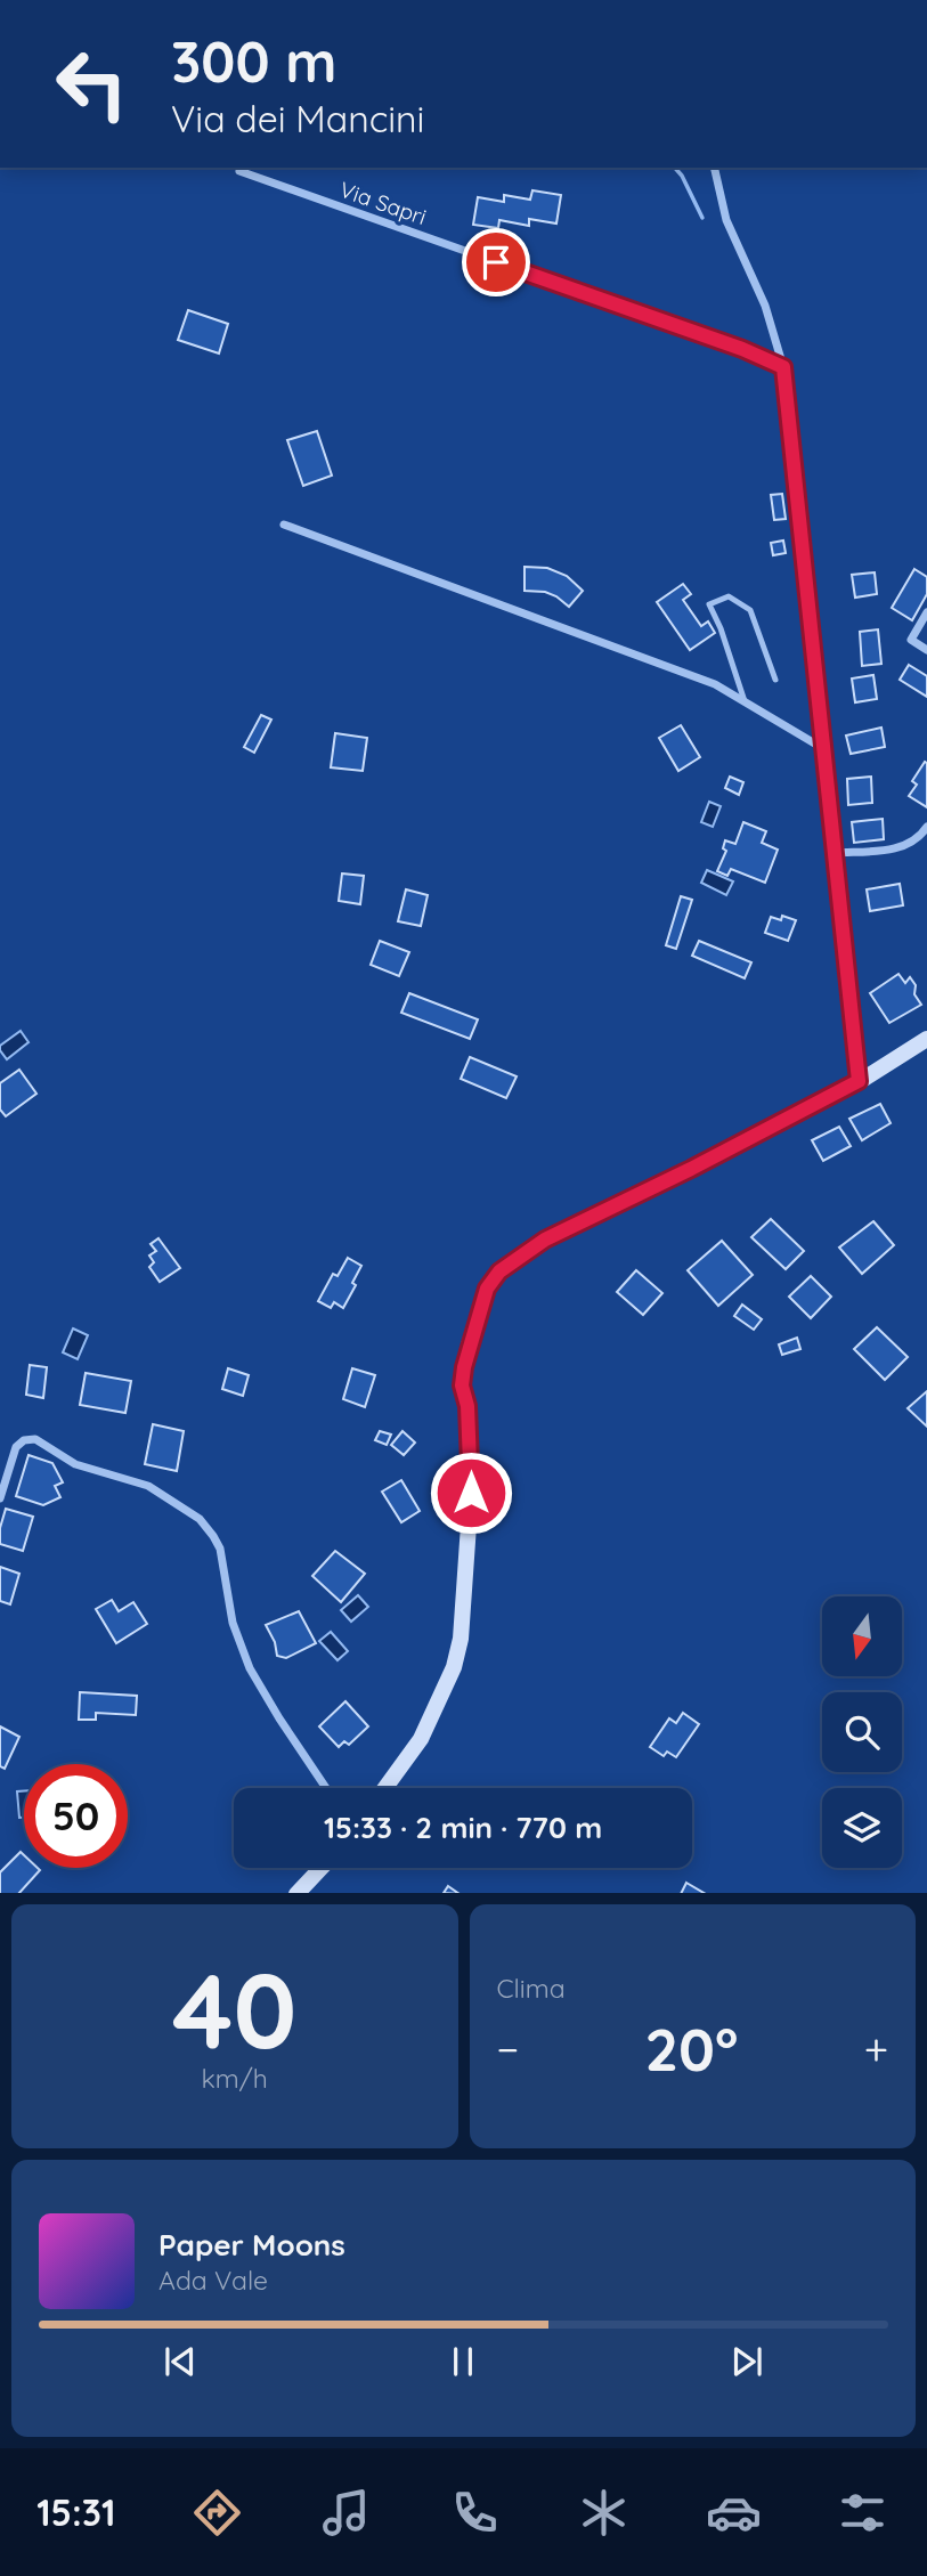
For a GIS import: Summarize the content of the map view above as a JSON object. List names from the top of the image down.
{
  "streets": {
    "street": ["Via Sapri"]
  },
  "north": "bottom",
  "page": {
    "turn": ["300 m", "Via dei Mancini"],
    "limit": "50",
    "trip": "15:33 · 2 min · 770 m",
    "tile": [
      ["40", "km/h"],
      "Clima"
    ],
    "heat": ["−", "20°", "+"],
    "song": ["Paper Moons", "Ada Vale"],
    "tabs": "15:31"
  }
}
